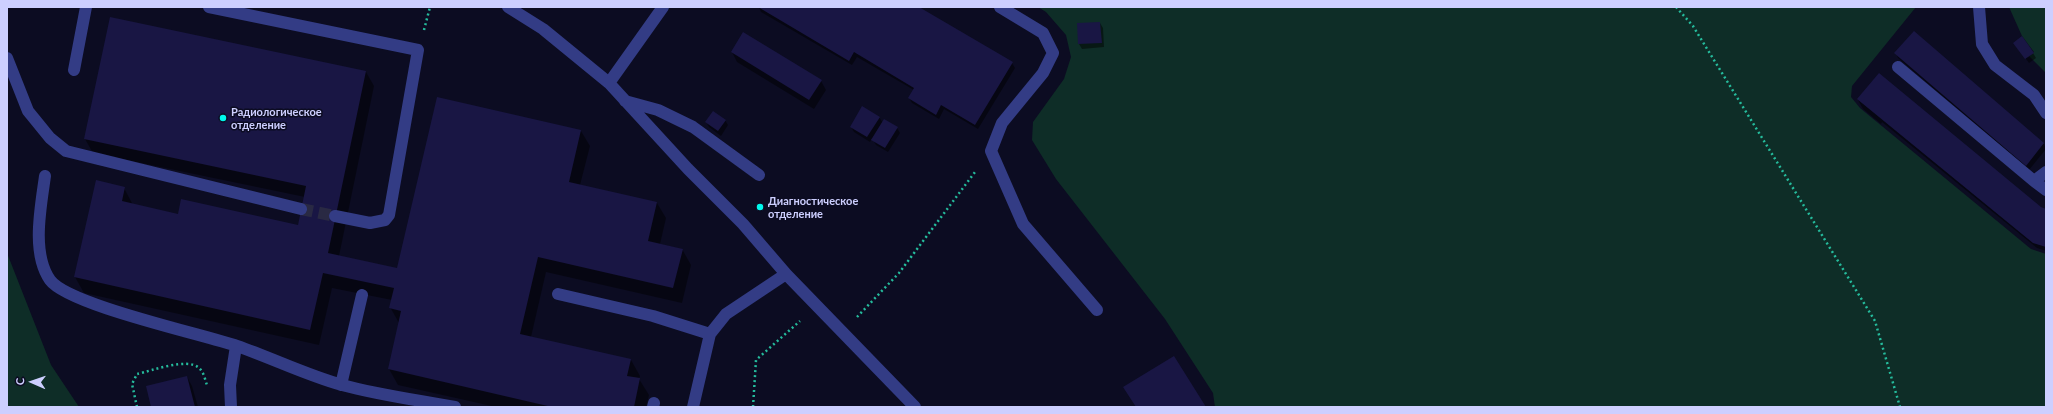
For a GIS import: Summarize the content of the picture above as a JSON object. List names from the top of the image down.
{
  "places": ["Радиологическое отделение", "Диагностическое отделение"],
  "north": "left"
}
